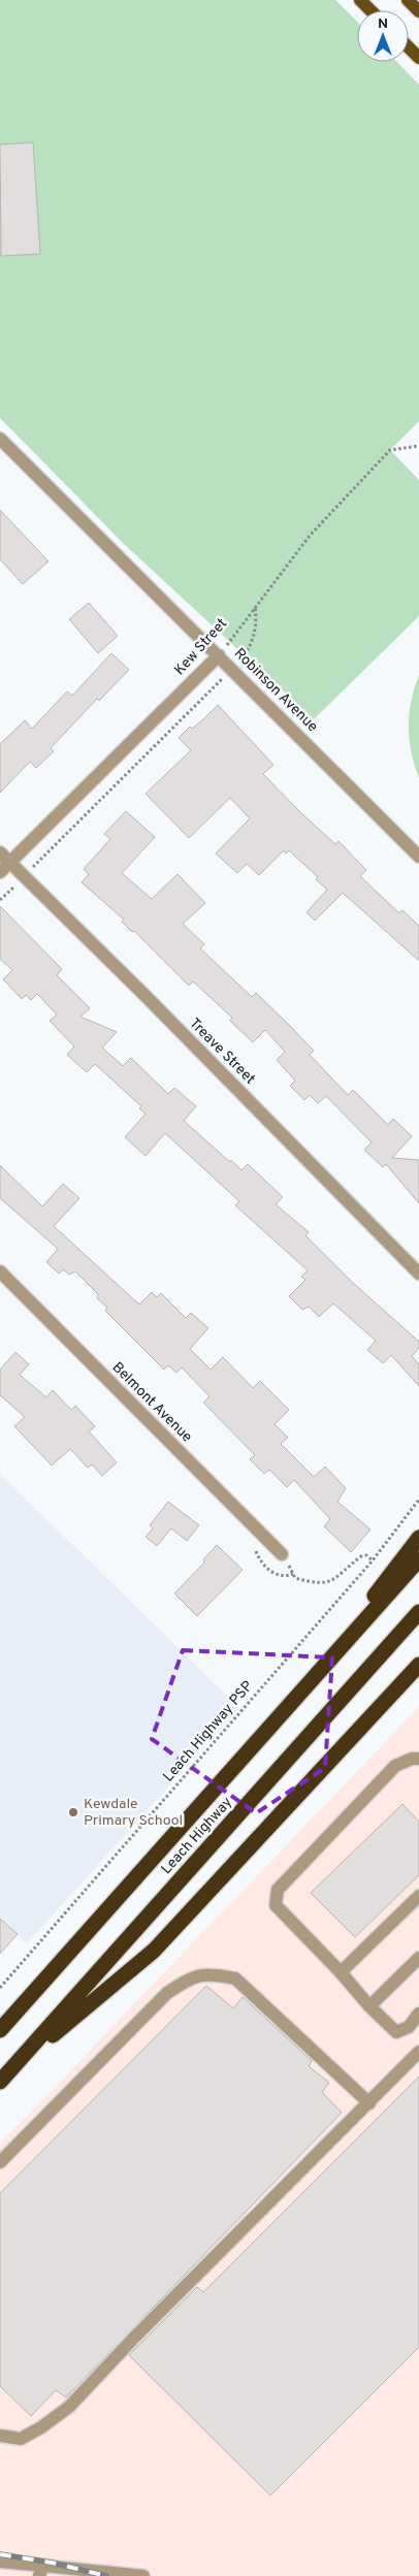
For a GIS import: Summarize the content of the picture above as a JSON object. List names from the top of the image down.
{
  "streets": {
    "highway": ["Leach Highway"],
    "street": [
      "Kew Street",
      "Robinson Avenue",
      "Treave Street",
      "Belmont Avenue"
    ],
    "path": ["Leach Highway PSP"]
  },
  "crossings": [
    ["Kew Street", "Robinson Avenue"],
    ["Kew Street", "Treave Street"]
  ],
  "places": ["Kewdale Primary School"],
  "north": "top"
}
